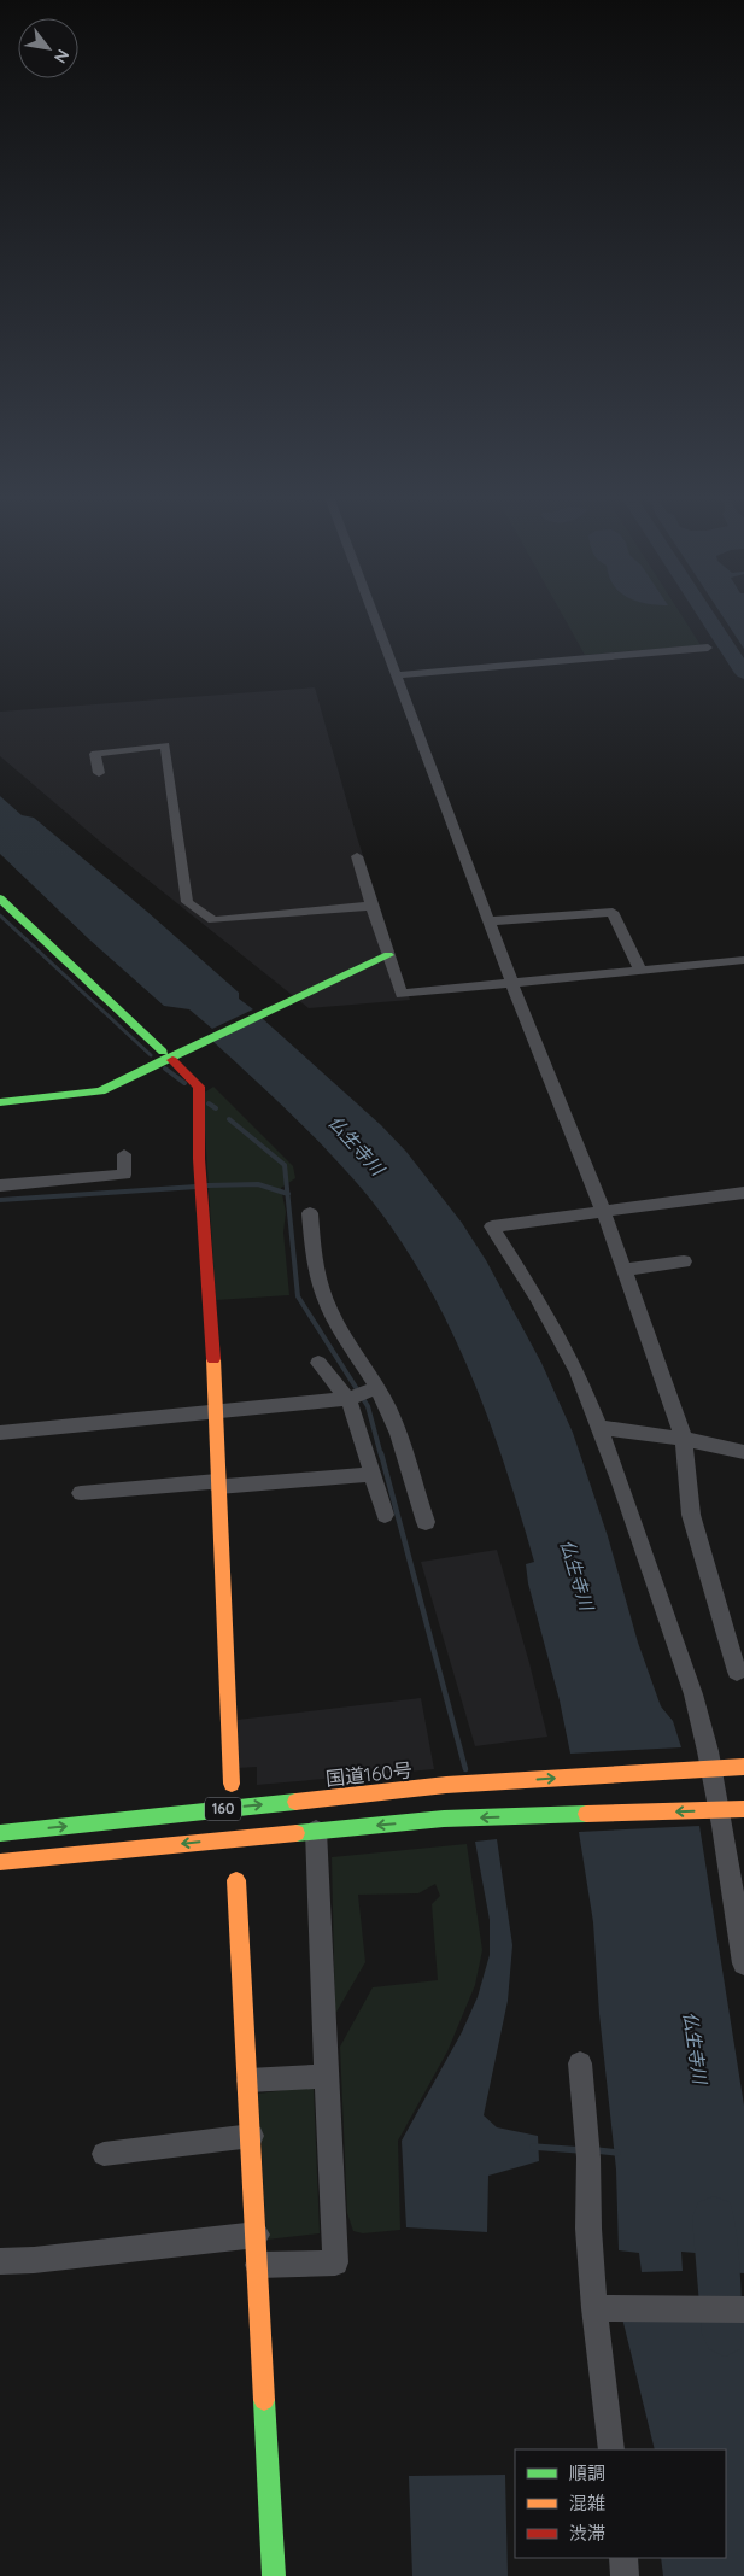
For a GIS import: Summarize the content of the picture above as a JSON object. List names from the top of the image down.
{
  "streets": {
    "main road": ["国道160号", "160"]
  },
  "water": ["仏生寺川"],
  "legend": ["順調", "混雑", "渋滞"],
  "north": "bottom right"
}
